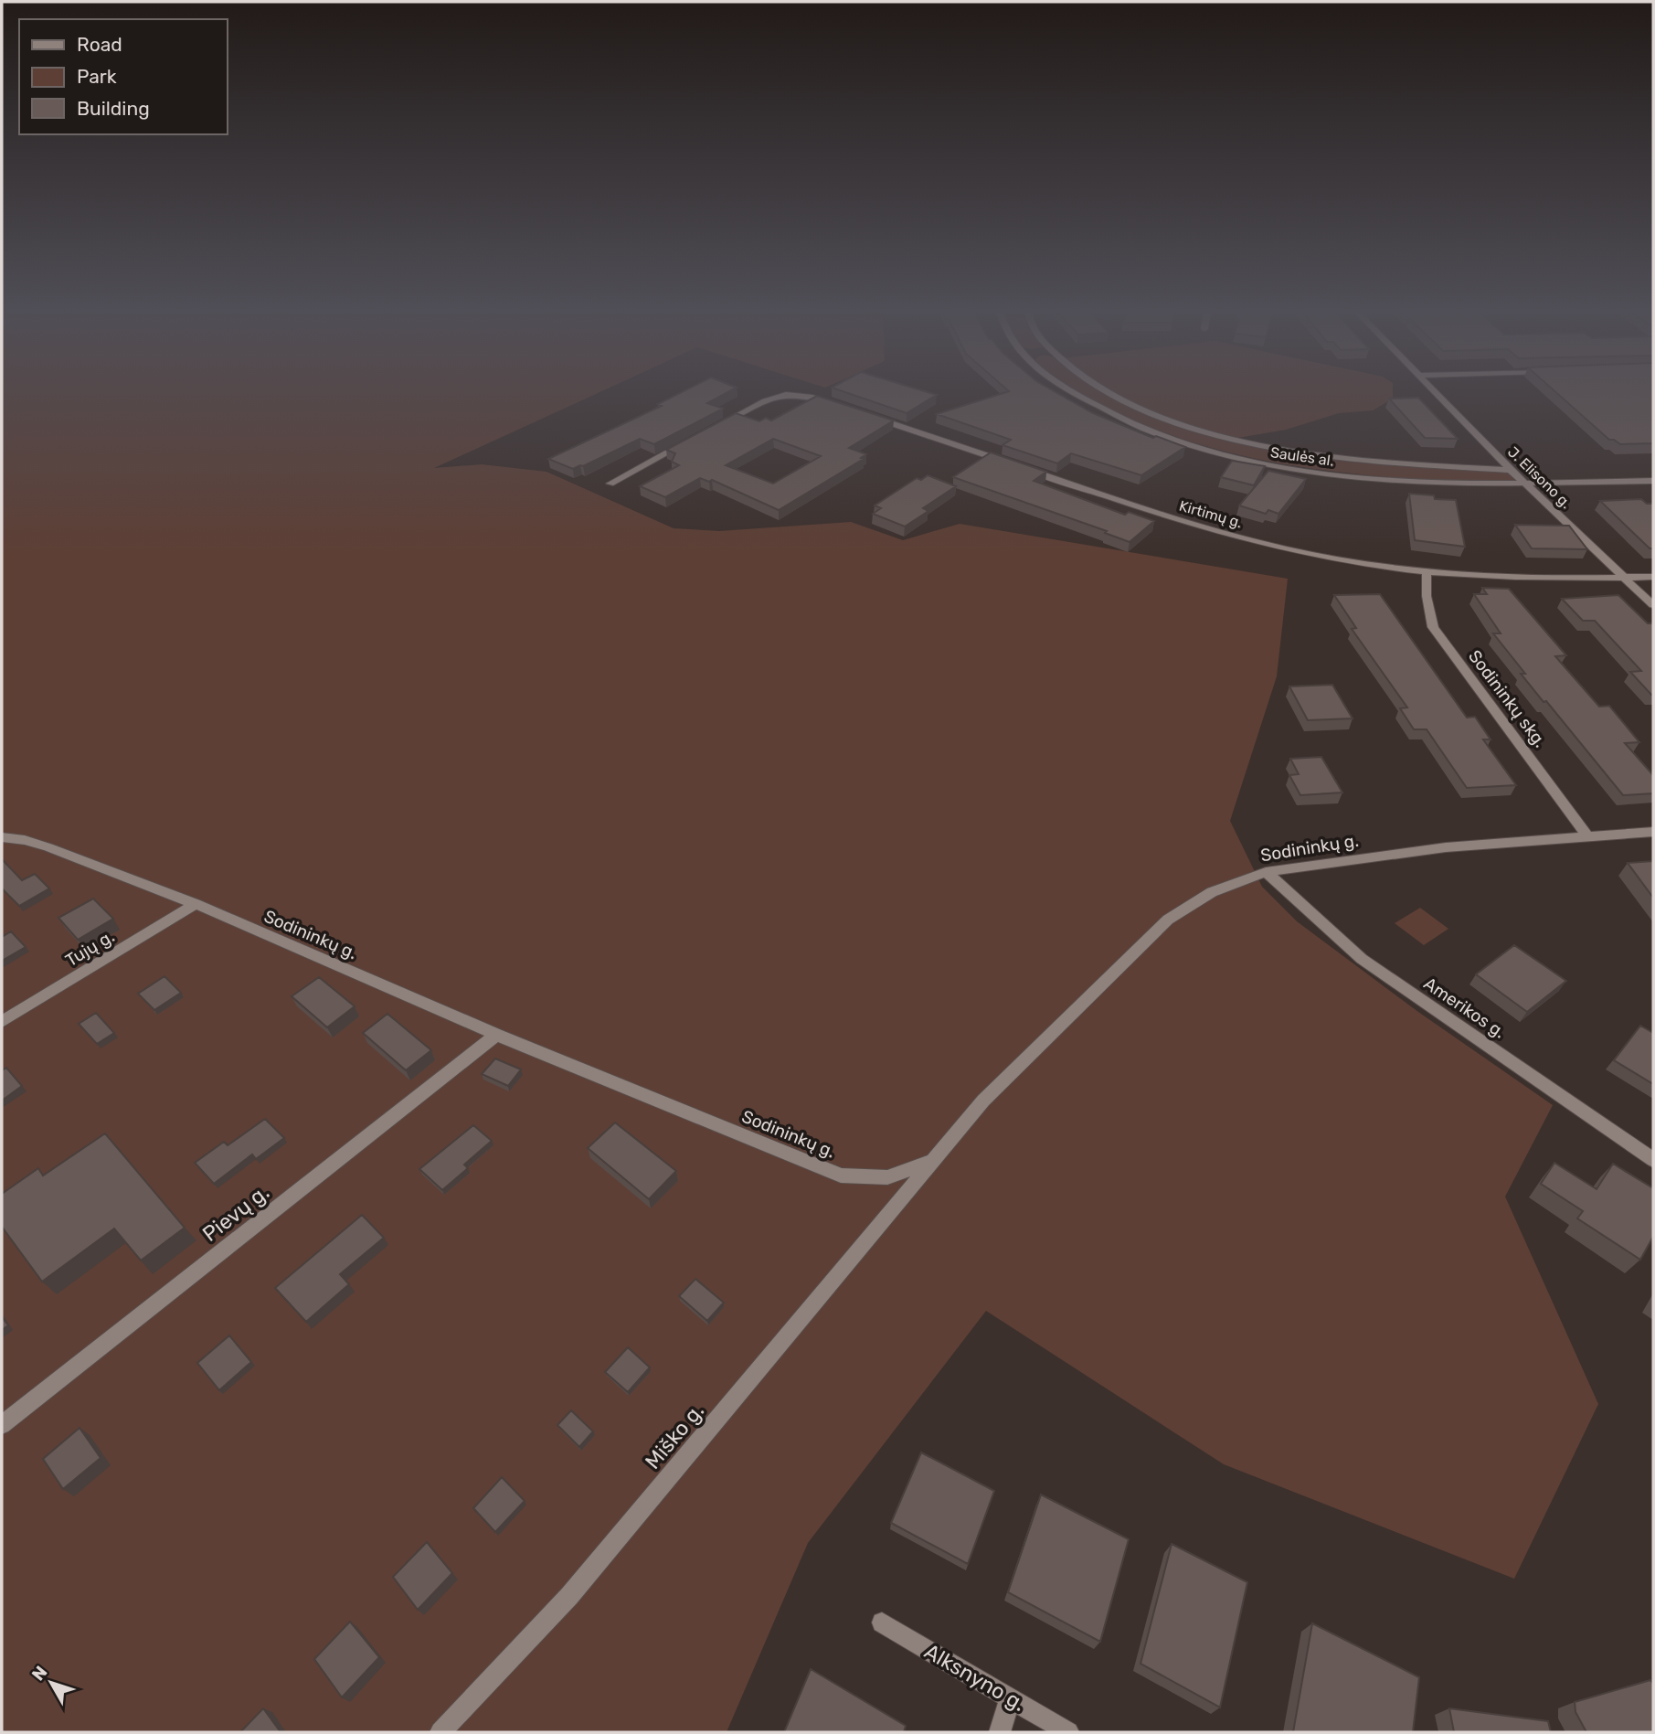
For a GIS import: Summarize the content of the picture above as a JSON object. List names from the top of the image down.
{
  "streets": {
    "street": [
      "Saulės al.",
      "J. Elisono g.",
      "Kirtimų g.",
      "Sodininkų skg.",
      "Sodininkų g.",
      "Tujų g.",
      "Amerikos g.",
      "Pievų g.",
      "Miško g.",
      "Alksnyno g."
    ]
  },
  "crossings": [
    ["Saulės al.", "J. Elisono g."],
    ["J. Elisono g.", "Kirtimų g."],
    ["Kirtimų g.", "Sodininkų skg."],
    ["Sodininkų skg.", "Sodininkų g."],
    ["Sodininkų g.", "Tujų g."],
    ["Sodininkų g.", "Amerikos g."],
    ["Sodininkų g.", "Pievų g."],
    ["Sodininkų g.", "Miško g."]
  ],
  "legend": ["Road", "Park", "Building"],
  "north": "top left"
}
